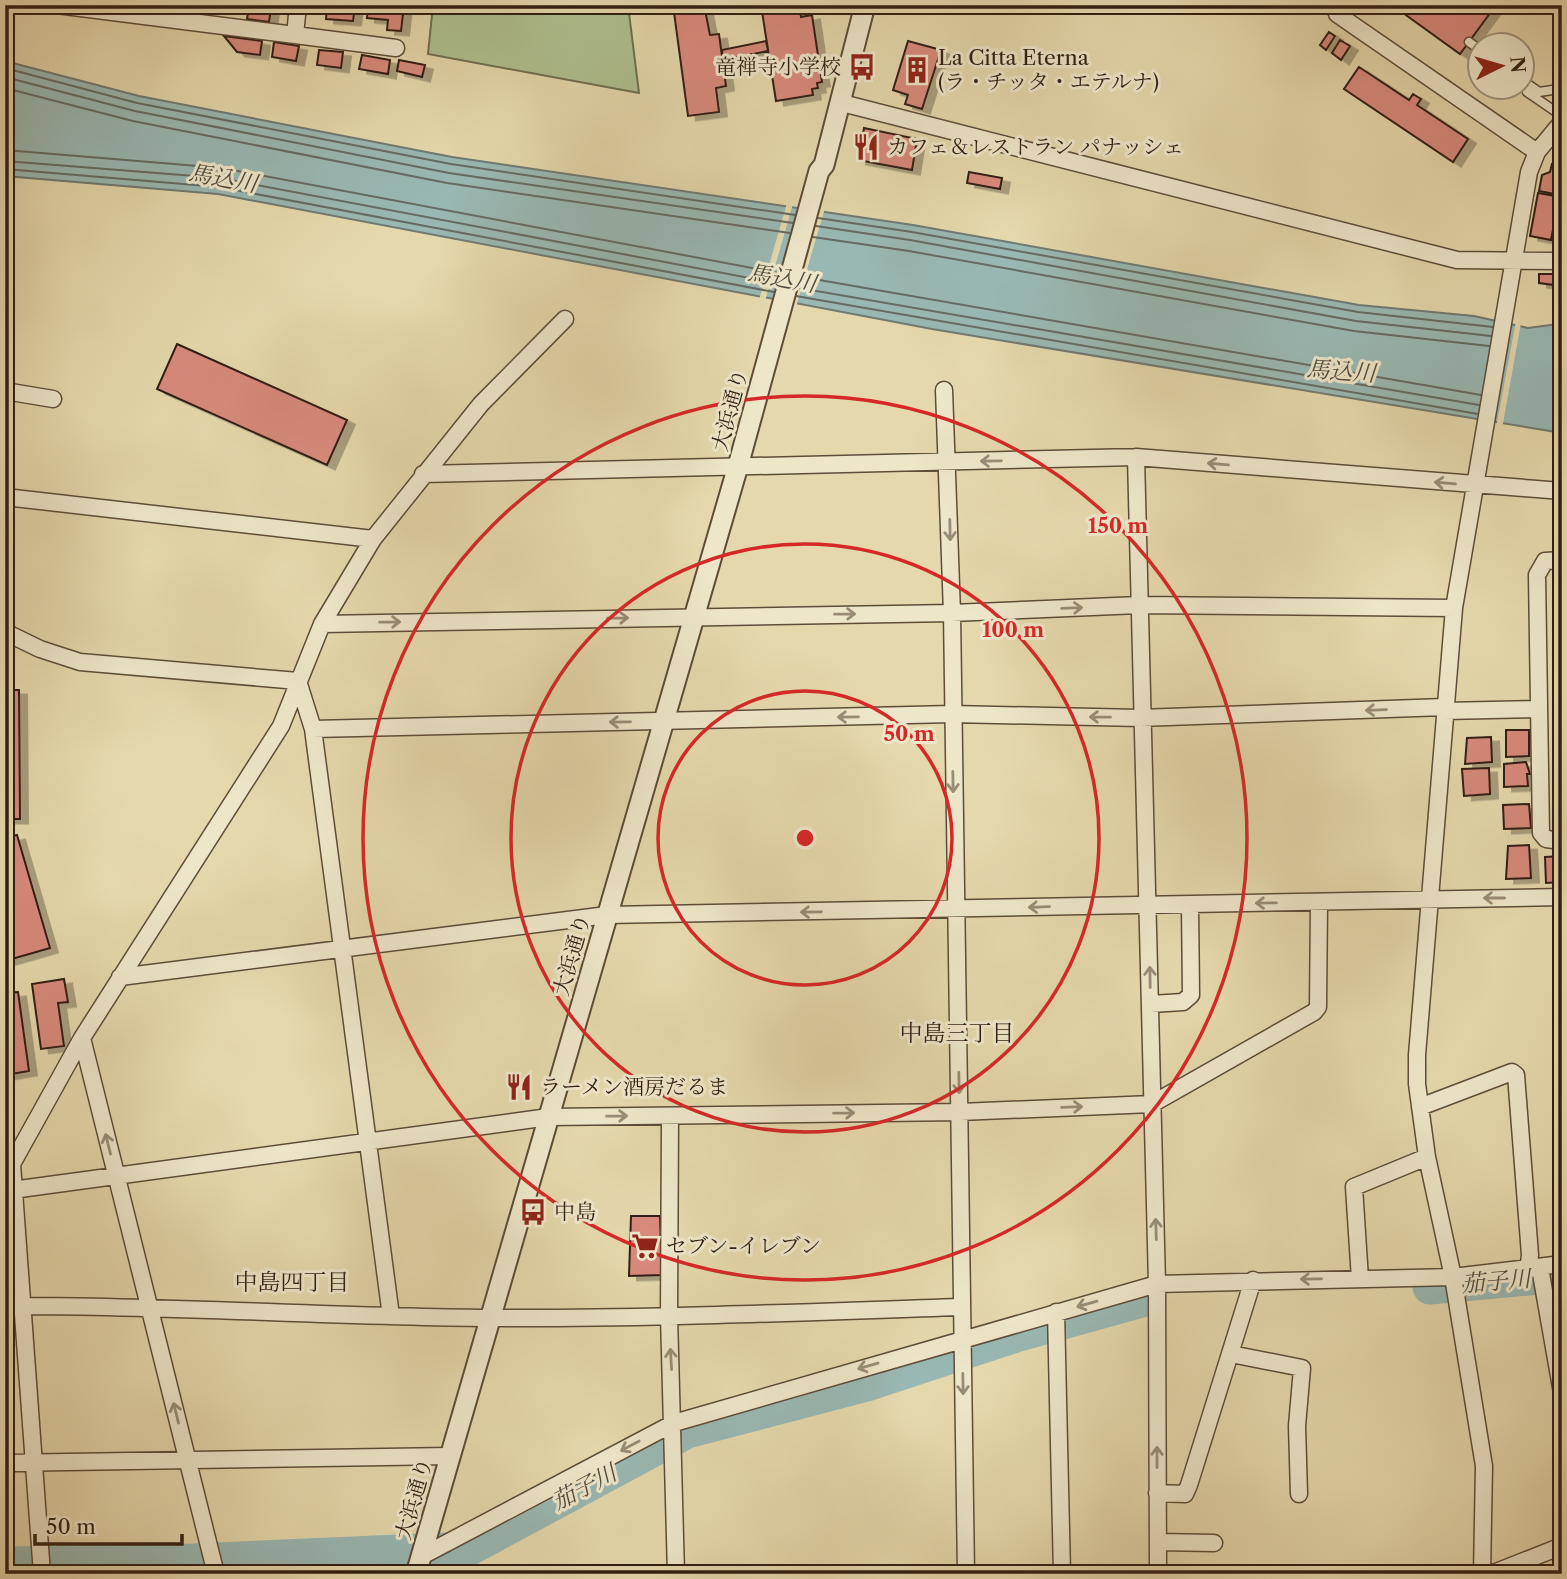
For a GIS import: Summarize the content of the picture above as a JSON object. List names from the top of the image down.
{
  "streets": {
    "street": ["大浜通り"]
  },
  "districts": ["中島三丁目", "中島四丁目"],
  "water": ["馬込川", "茄子川"],
  "places": {
    "bus stop": ["竜禅寺小学校", "中島"],
    "building": ["La Citta Eterna (ラ・チッタ・エテルナ)"],
    "restaurant": ["カフェ＆レストラン パナッシェ", "ラーメン酒房だるま"],
    "supermarket": ["セブン-イレブン"]
  },
  "scale_bar": "50 m",
  "north": "right",
  "rings": ["150 m", "100 m", "50 m"]
}
